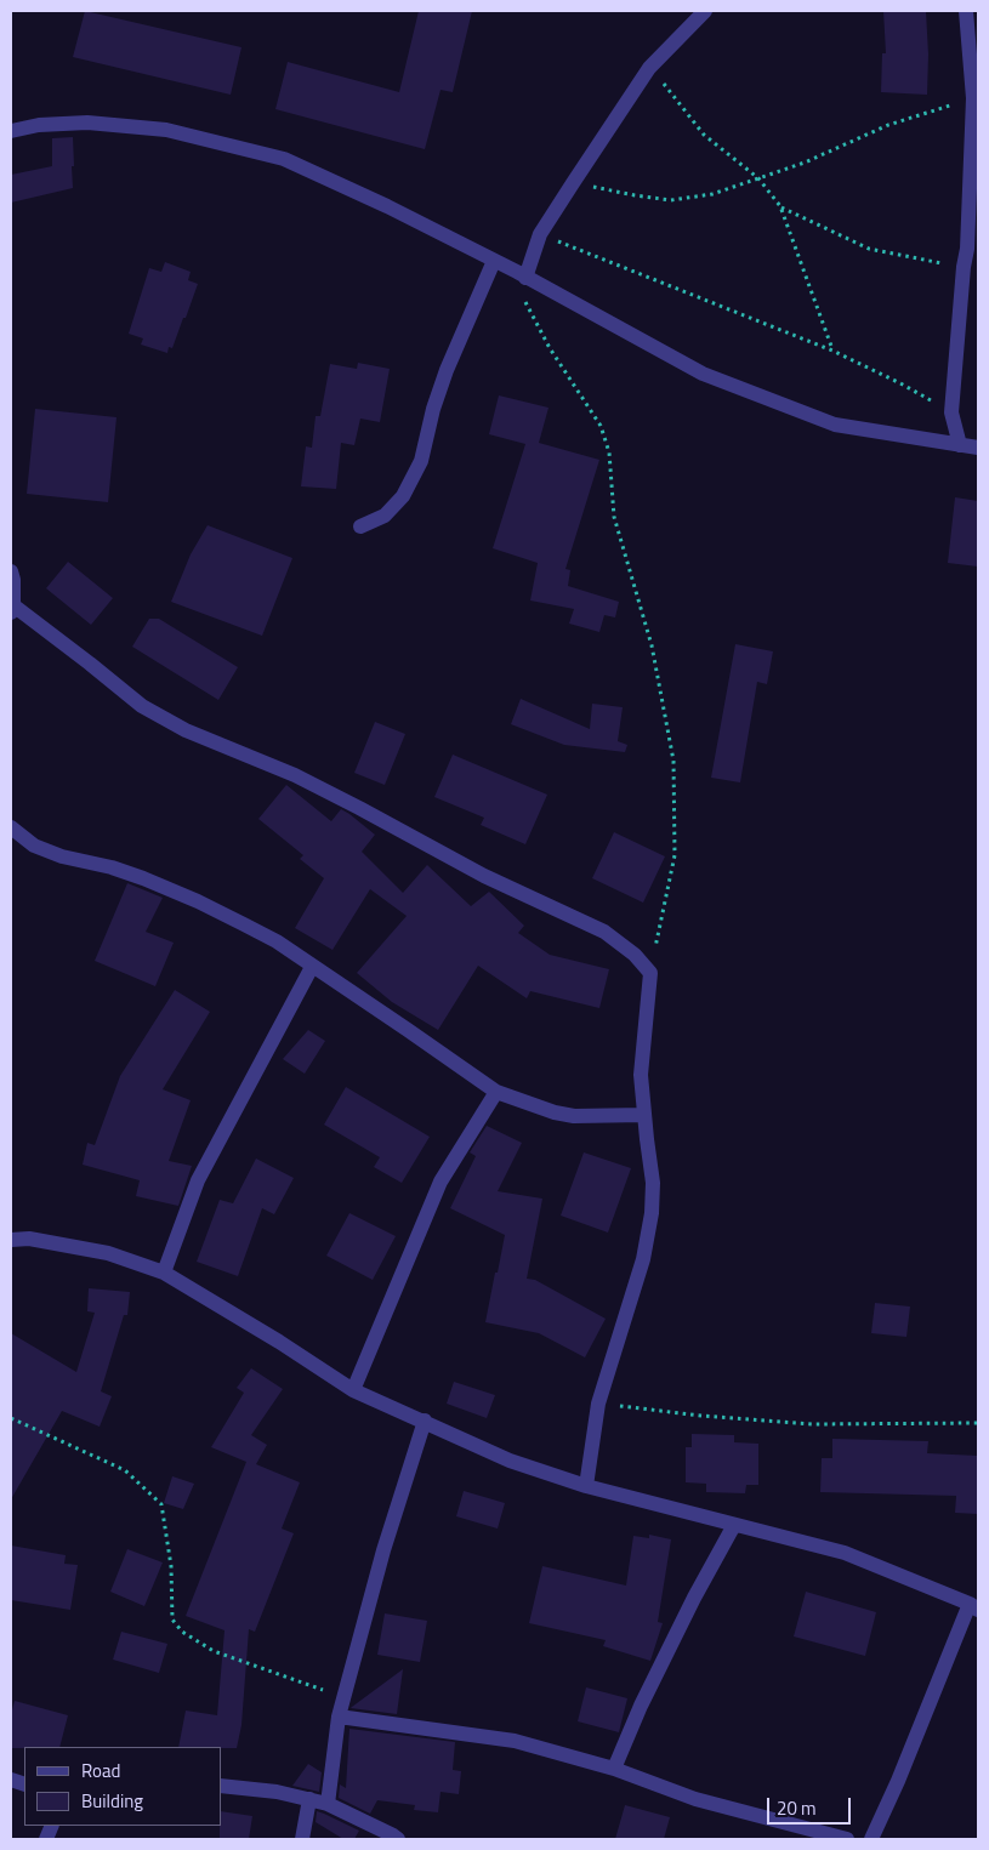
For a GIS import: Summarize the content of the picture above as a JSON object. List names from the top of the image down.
{
  "legend": ["Road", "Building"],
  "scale_bar": "20 m"
}
